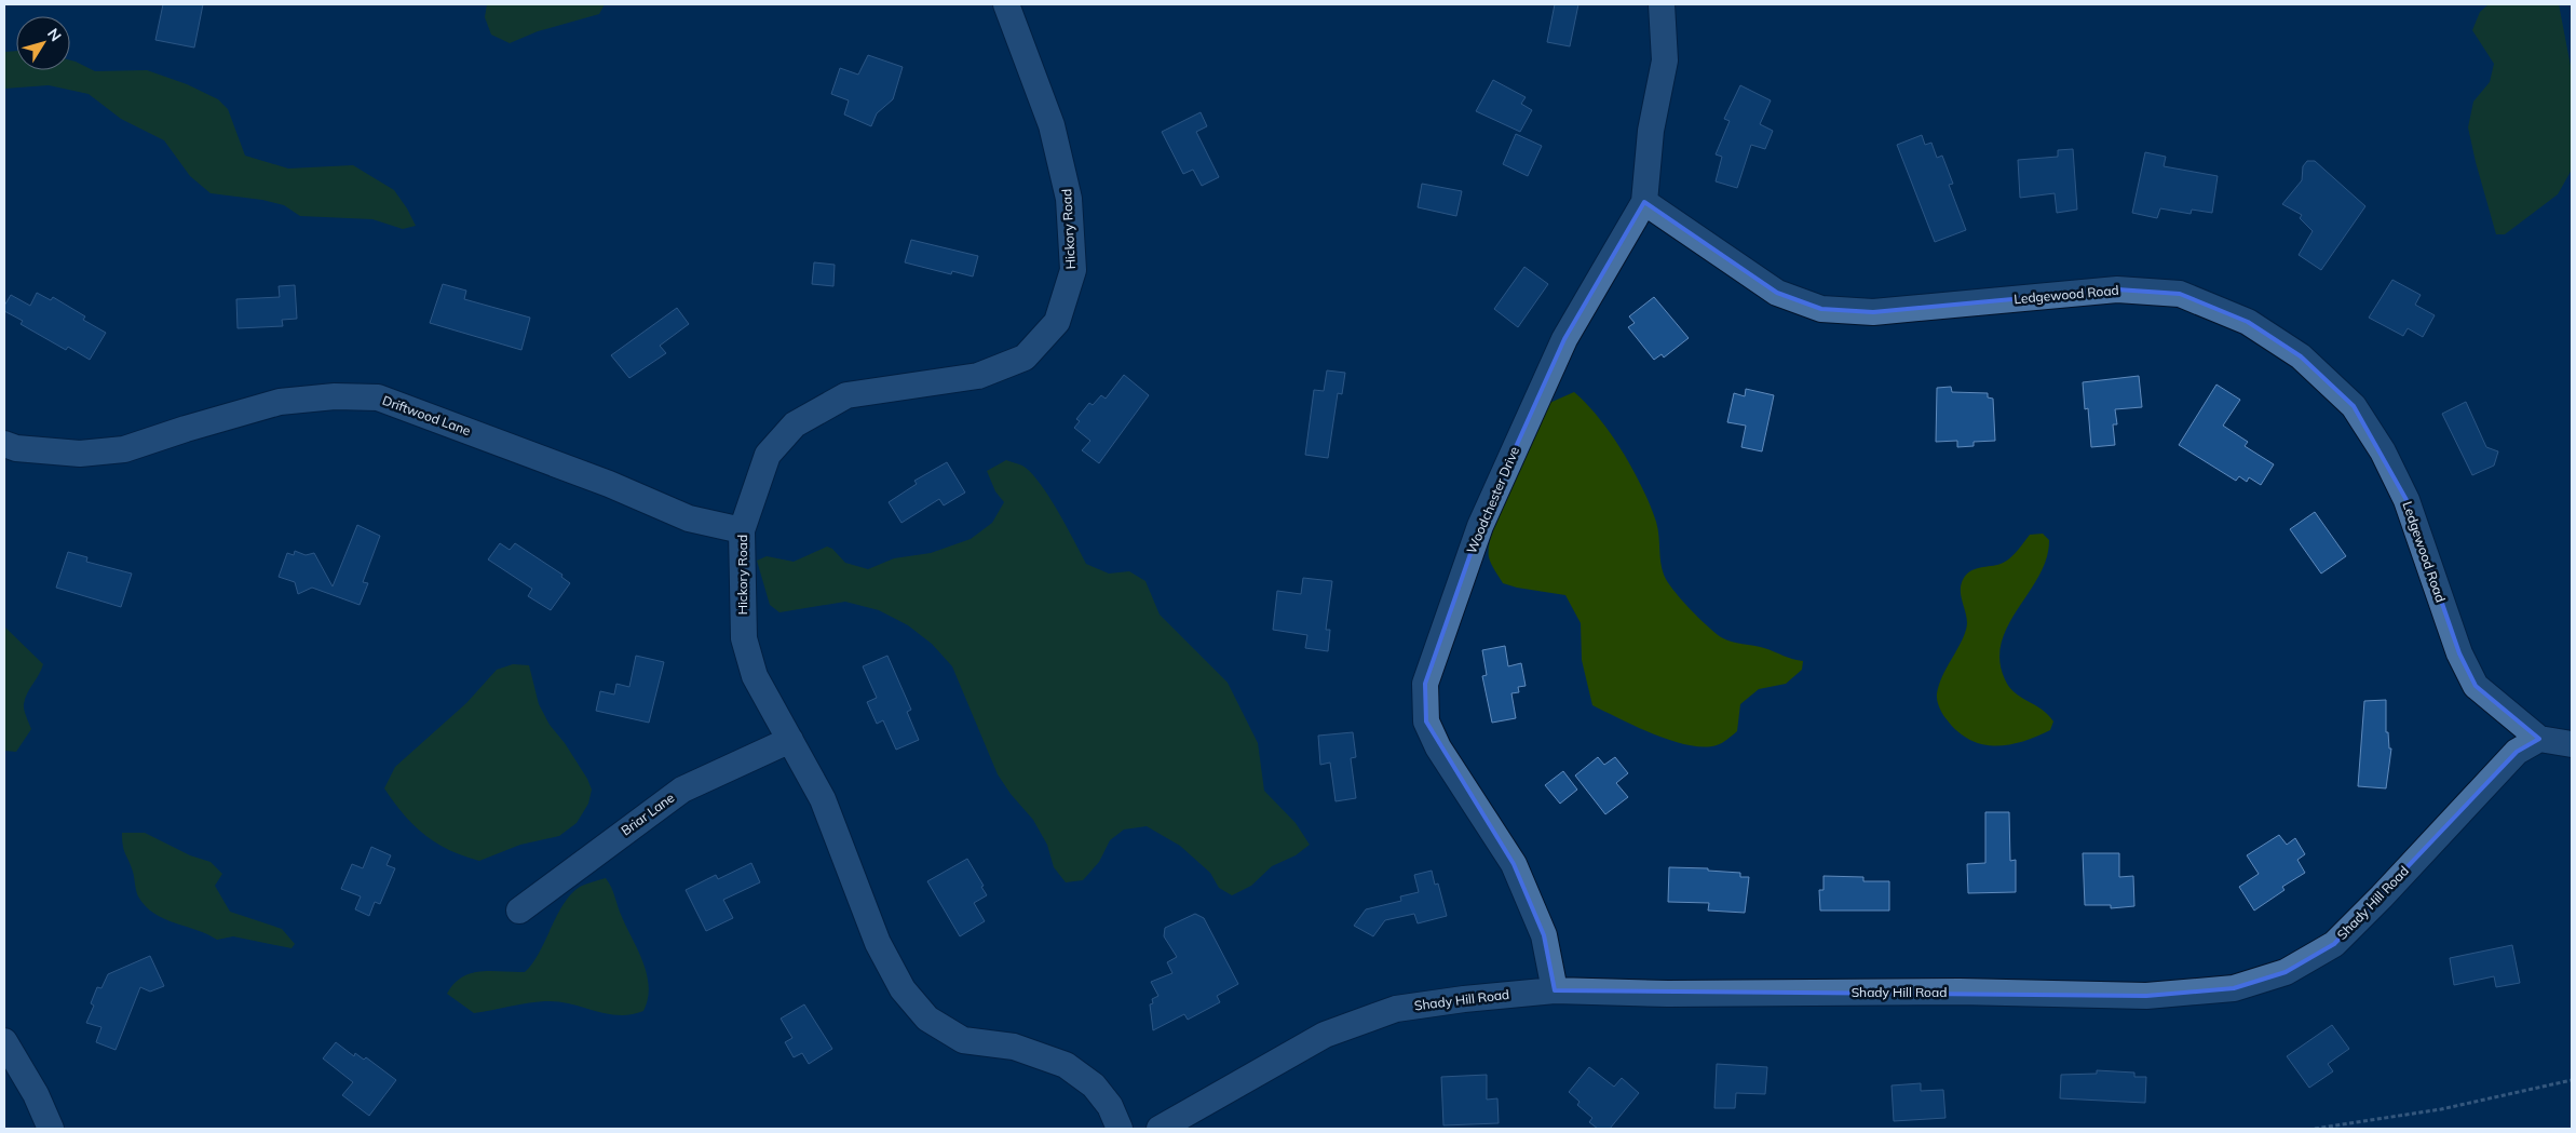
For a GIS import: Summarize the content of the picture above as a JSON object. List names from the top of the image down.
{
  "streets": {
    "street": [
      "Hickory Road",
      "Ledgewood Road",
      "Driftwood Lane",
      "Woodchester Drive",
      "Briar Lane",
      "Shady Hill Road"
    ]
  },
  "crossings": [
    ["Hickory Road", "Driftwood Lane"],
    ["Hickory Road", "Briar Lane"],
    ["Ledgewood Road", "Woodchester Drive"],
    ["Ledgewood Road", "Shady Hill Road"],
    ["Woodchester Drive", "Shady Hill Road"]
  ],
  "north": "top right"
}
